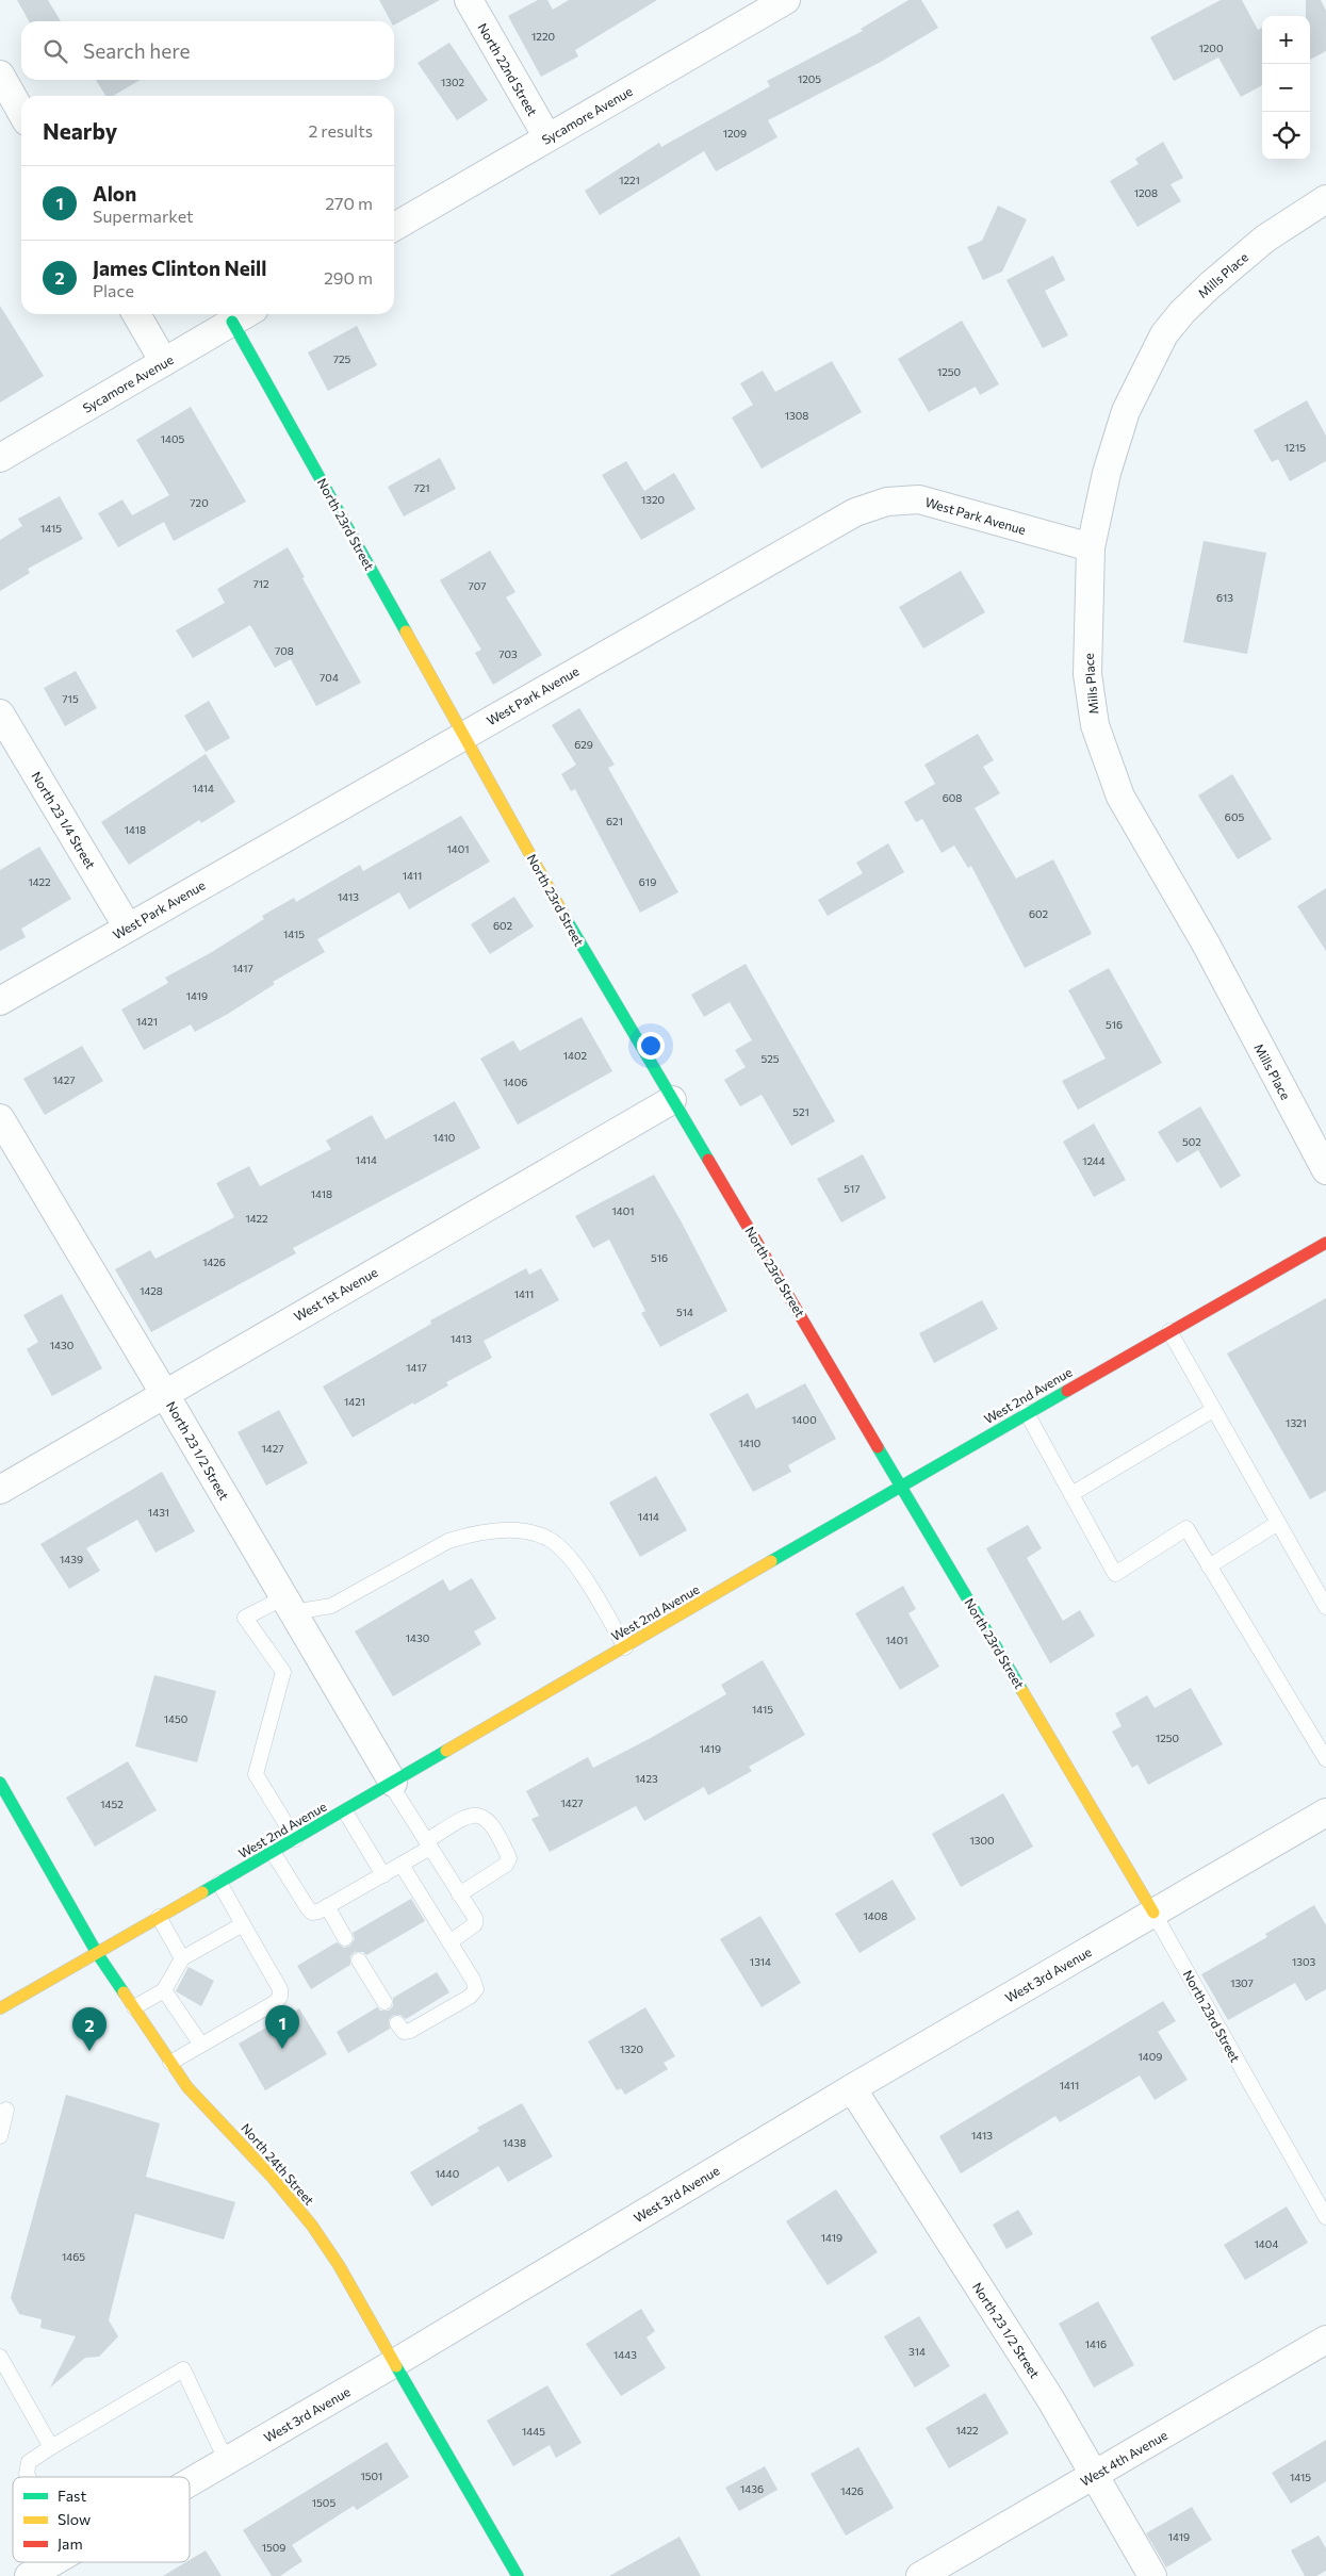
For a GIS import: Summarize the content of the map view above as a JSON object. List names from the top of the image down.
{
  "streets": {
    "street": [
      "North 22nd Street",
      "Sycamore Avenue",
      "Mills Place",
      "West Park Avenue",
      "North 23rd Street",
      "North 23 1/4 Street",
      "West 1st Avenue",
      "West 2nd Avenue",
      "North 23 1/2 Street",
      "West 3rd Avenue",
      "North 24th Street",
      "West 4th Avenue"
    ]
  },
  "crossings": [
    ["North 22nd Street", "Sycamore Avenue"],
    ["Sycamore Avenue", "North 23rd Street"],
    ["Mills Place", "West Park Avenue"],
    ["West Park Avenue", "North 23rd Street"],
    ["West Park Avenue", "North 23 1/4 Street"],
    ["North 23rd Street", "West 1st Avenue"],
    ["North 23rd Street", "West 2nd Avenue"],
    ["North 23rd Street", "West 3rd Avenue"],
    ["West 1st Avenue", "North 23 1/2 Street"],
    ["West 2nd Avenue", "North 23 1/2 Street"],
    ["West 2nd Avenue", "North 24th Street"],
    ["North 23 1/2 Street", "West 3rd Avenue"],
    ["North 23 1/2 Street", "West 4th Avenue"],
    ["West 3rd Avenue", "North 24th Street"]
  ],
  "house_numbers": [
    "1220",
    "1200",
    "1205",
    "1302",
    "1209",
    "1221",
    "1208",
    "725",
    "1250",
    "1308",
    "1405",
    "1215",
    "721",
    "1320",
    "720",
    "1415",
    "712",
    "707",
    "613",
    "708",
    "703",
    "704",
    "715",
    "629",
    "1414",
    "608",
    "605",
    "621",
    "1418",
    "1401",
    "1411",
    "1422",
    "619",
    "1413",
    "602",
    "602",
    "1415",
    "1417",
    "1419",
    "1421",
    "516",
    "1402",
    "525",
    "1427",
    "1406",
    "521",
    "1410",
    "502",
    "1414",
    "1244",
    "517",
    "1418",
    "1401",
    "1422",
    "516",
    "1426",
    "1428",
    "1411",
    "514",
    "1413",
    "1430",
    "1417",
    "1421",
    "1400",
    "1321",
    "1410",
    "1427",
    "1431",
    "1414",
    "1439",
    "1430",
    "1401",
    "1415",
    "1450",
    "1250",
    "1419",
    "1423",
    "1427",
    "1452",
    "1300",
    "1408",
    "1314",
    "1303",
    "1307",
    "1320",
    "1409",
    "1411",
    "1413",
    "1438",
    "1440",
    "1419",
    "1404",
    "1465",
    "1416",
    "314",
    "1443",
    "1422",
    "1445",
    "1501",
    "1415",
    "1436",
    "1426",
    "1505",
    "1419",
    "1509"
  ],
  "legend": ["Fast", "Slow", "Jam"],
  "page": {
    "map_buttons": ["+", "−"],
    "search": "Search here",
    "heading": ["Nearby", "2 results"],
    "list": [
      {
        "mark": "1",
        "name": "Alon",
        "note": "Supermarket",
        "value": "270 m"
      },
      {
        "mark": "2",
        "name": "James Clinton Neill",
        "note": "Place",
        "value": "290 m"
      }
    ],
    "pins": ["1", "2"]
  }
}
